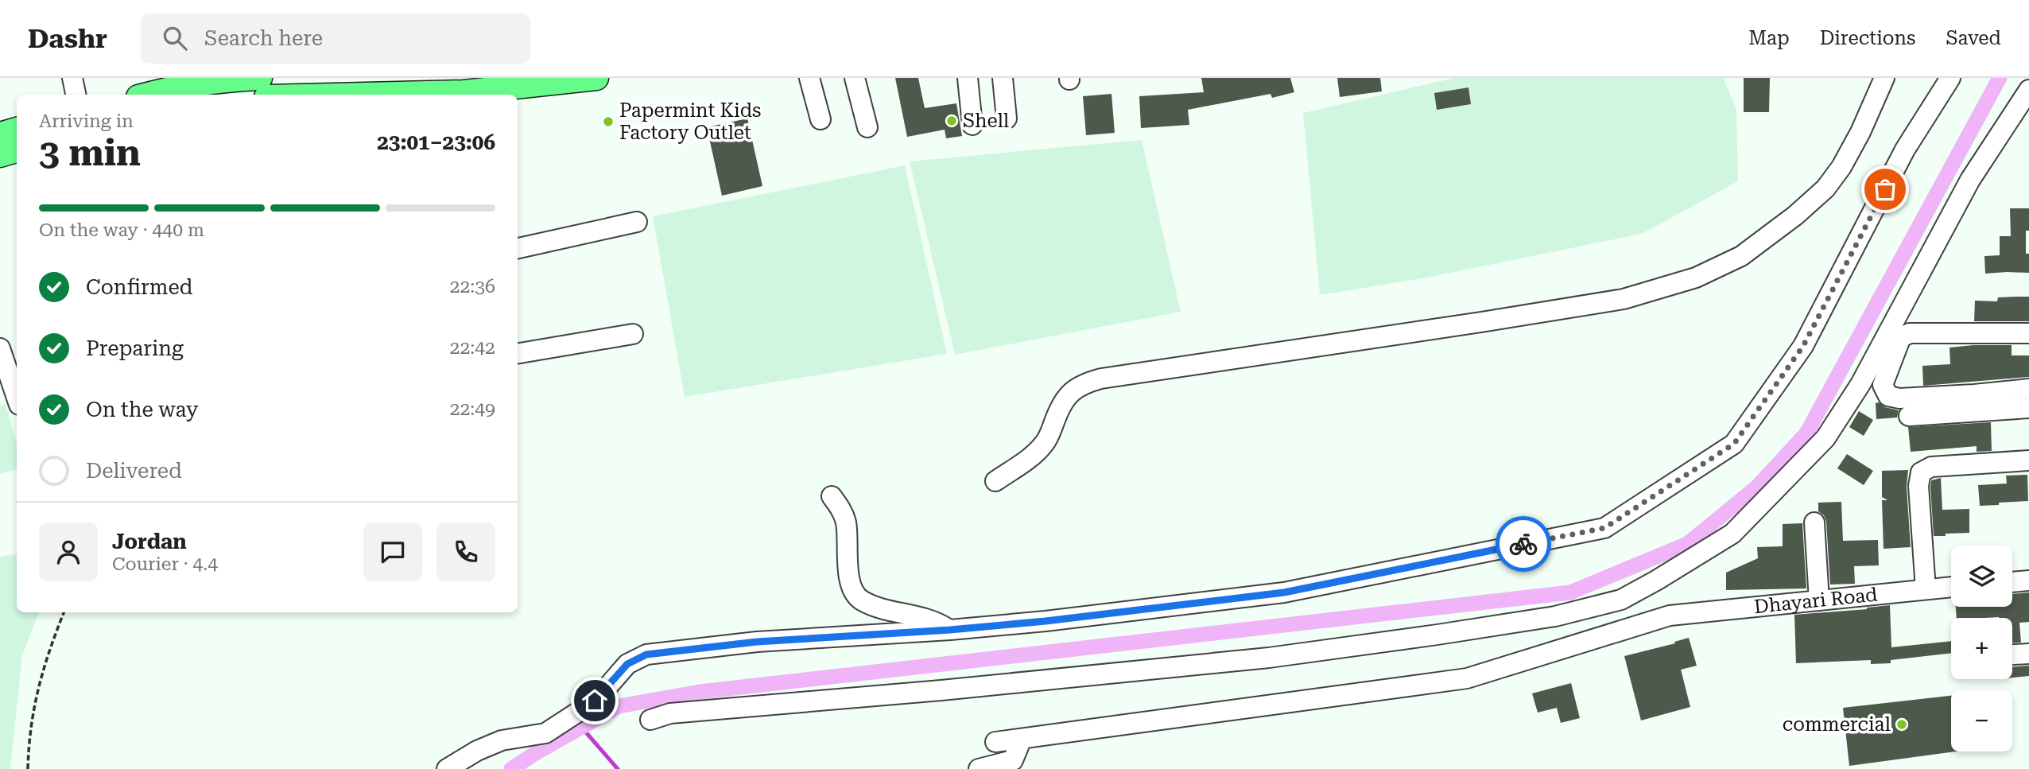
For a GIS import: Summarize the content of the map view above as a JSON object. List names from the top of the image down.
{
  "streets": {
    "street": ["Dhayari Road"]
  },
  "places": ["Shell", "Papermint Kids Factory Outlet", "commercial"],
  "page": {
    "header": "Dashr",
    "search": "Search here",
    "nav": ["Map", "Directions", "Saved"],
    "heading": ["3 min", "Arriving in", "23:01–23:06"],
    "panel": ["Jordan", "Courier · 4.4"],
    "bar": "On the way · 440 m",
    "list": [
      ["Confirmed", "22:36"],
      ["Preparing", "22:42"],
      ["On the way", "22:49"],
      "Delivered"
    ],
    "map_buttons": ["+", "−"]
  }
}
